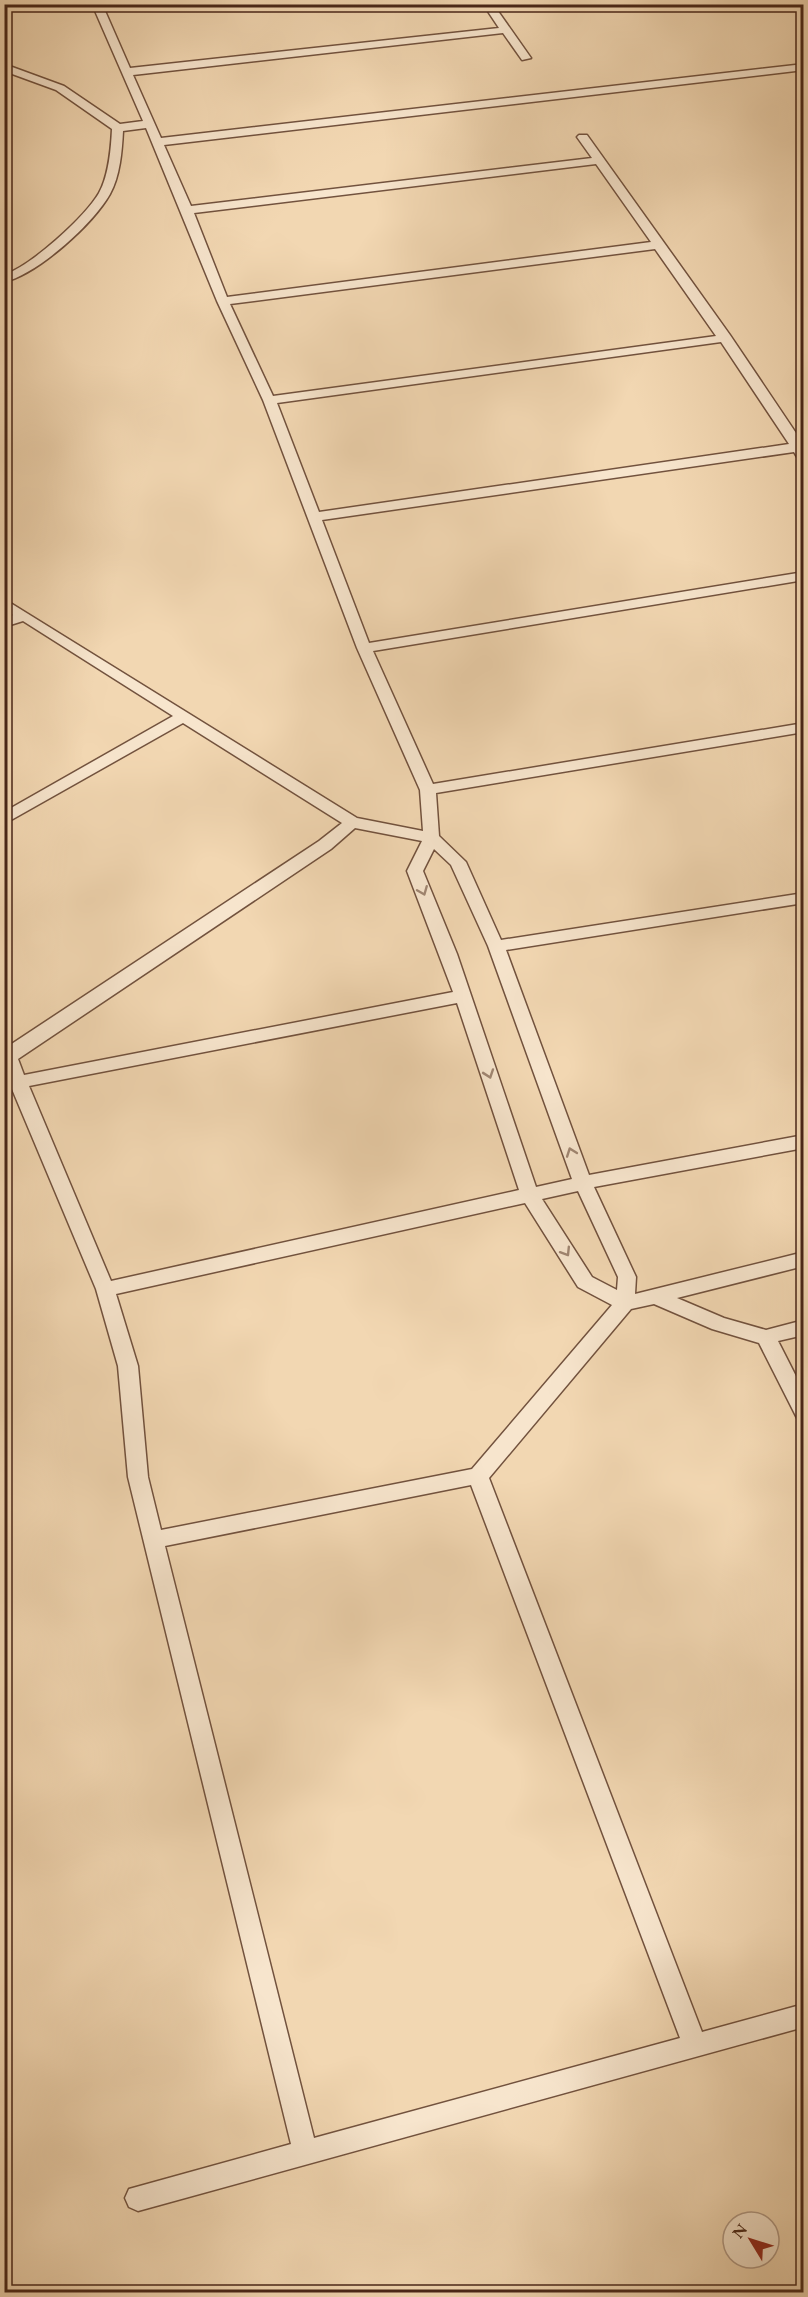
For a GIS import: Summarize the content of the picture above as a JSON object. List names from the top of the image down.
{
  "north": "top left"
}
